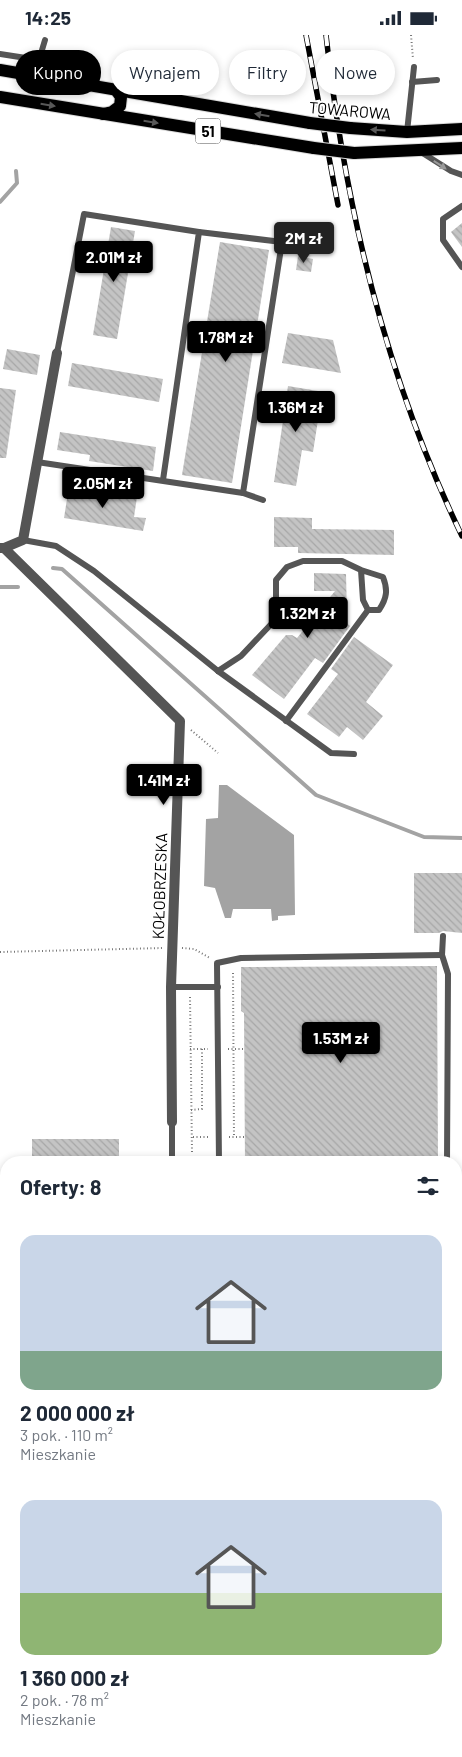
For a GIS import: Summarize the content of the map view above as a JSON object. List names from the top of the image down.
{
  "streets": {
    "main road": ["TOWAROWA", "51"],
    "street": ["KOŁOBRZESKA"]
  },
  "page": {
    "status": "14:25",
    "chip": [
      "Kupno",
      "Wynajem",
      "Filtry",
      "Nowe"
    ],
    "price": [
      "2M zł",
      "2.01M zł",
      "1.78M zł",
      "1.36M zł",
      "2.05M zł",
      "1.32M zł",
      "1.41M zł",
      "1.53M zł"
    ],
    "heading": "Oferty: 8",
    "list": [
      {
        "name": "2 000 000 zł",
        "note": "3 pok. · 110 m² · Mieszkanie"
      },
      {
        "name": "1 360 000 zł",
        "note": "2 pok. · 78 m² · Mieszkanie"
      }
    ]
  }
}
